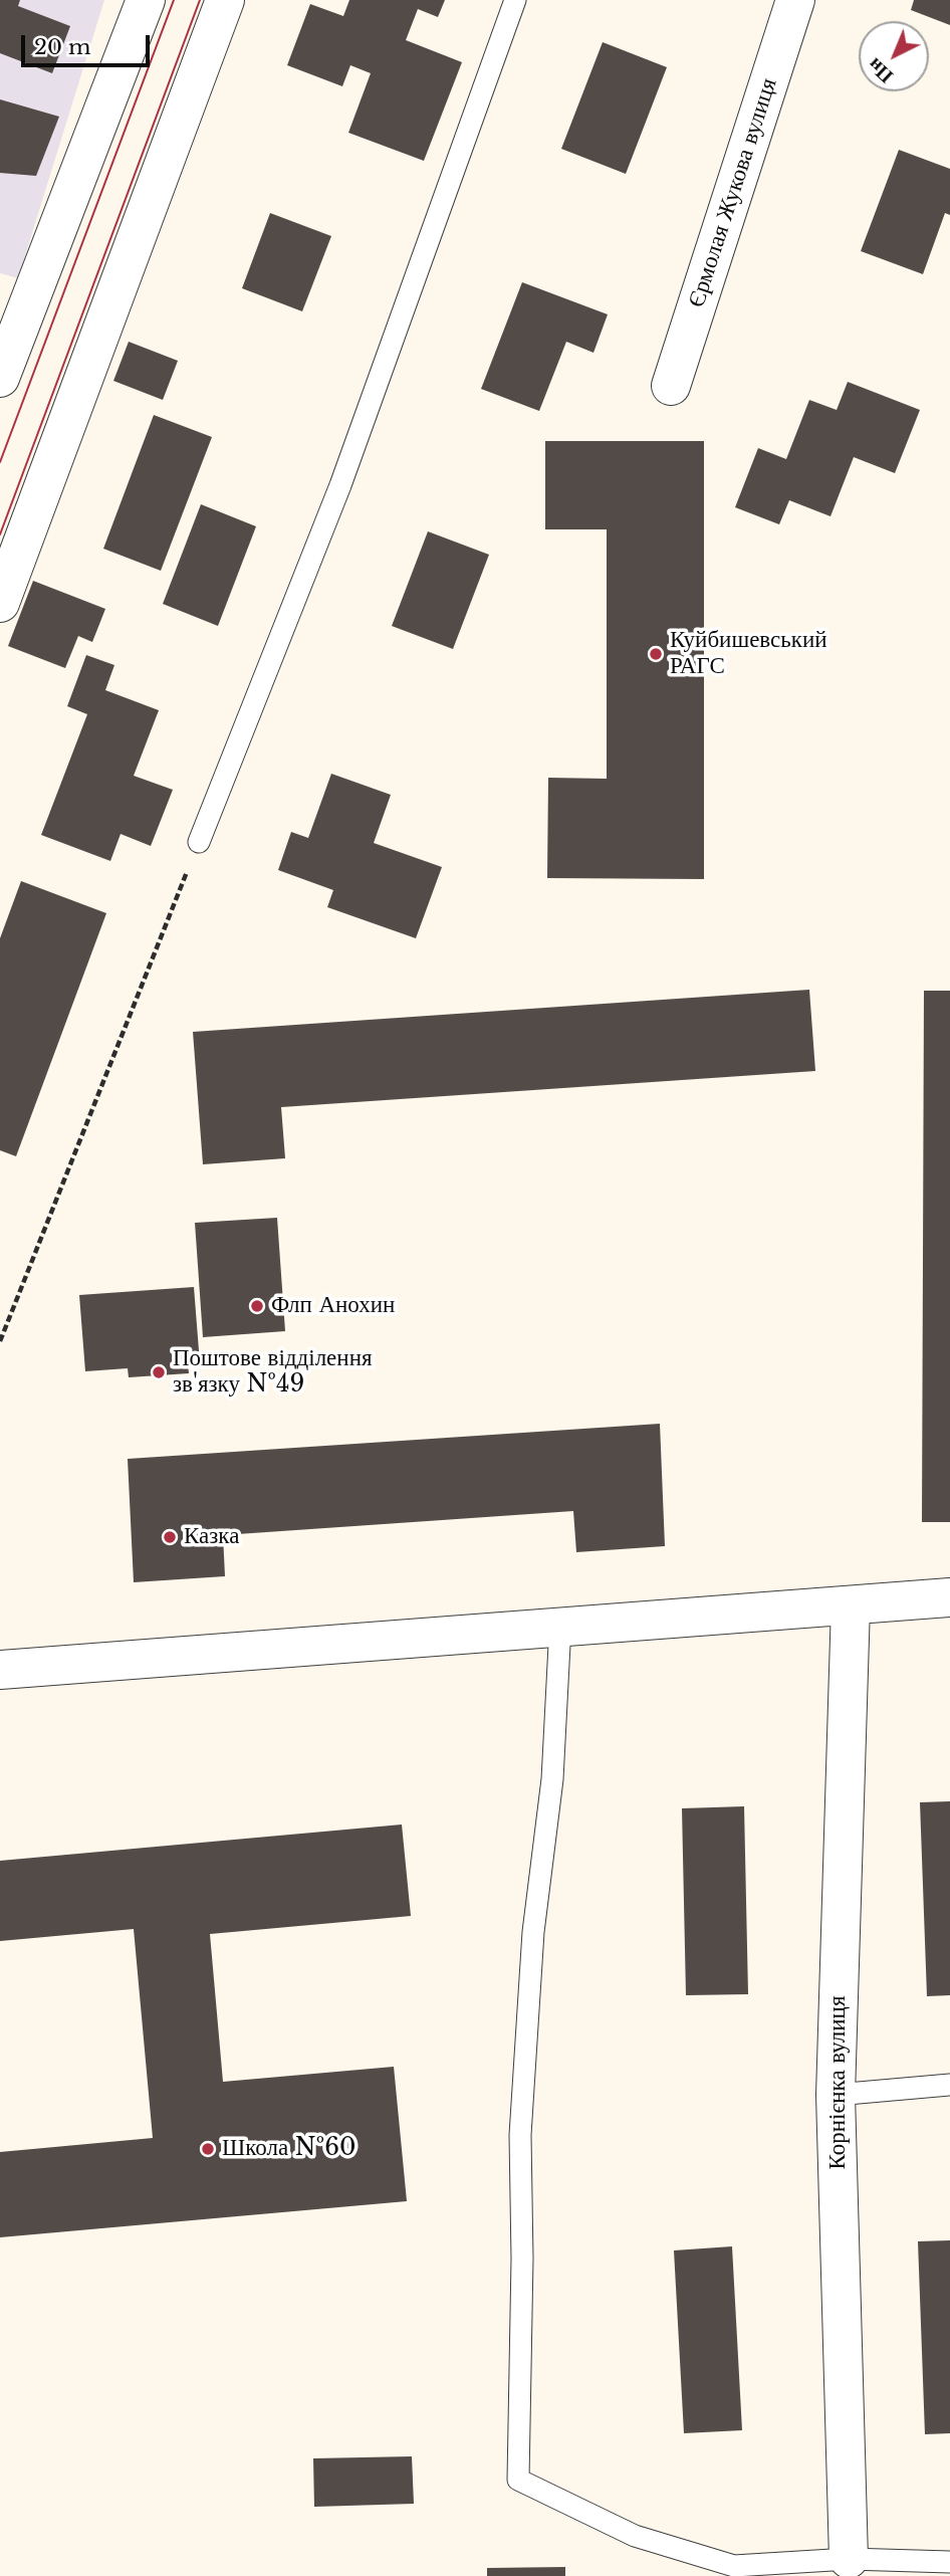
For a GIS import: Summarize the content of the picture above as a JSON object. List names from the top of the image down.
{
  "streets": {
    "street": ["Єрмолая Жукова вулиця", "Корнієнка вулиця"]
  },
  "places": [
    "Куйбишевський РАГС",
    "Флп Анохин",
    "Поштове відділення зв'язку №49",
    "Казка",
    "Школа №60"
  ],
  "scale_bar": "20 m",
  "north": "bottom left"
}
